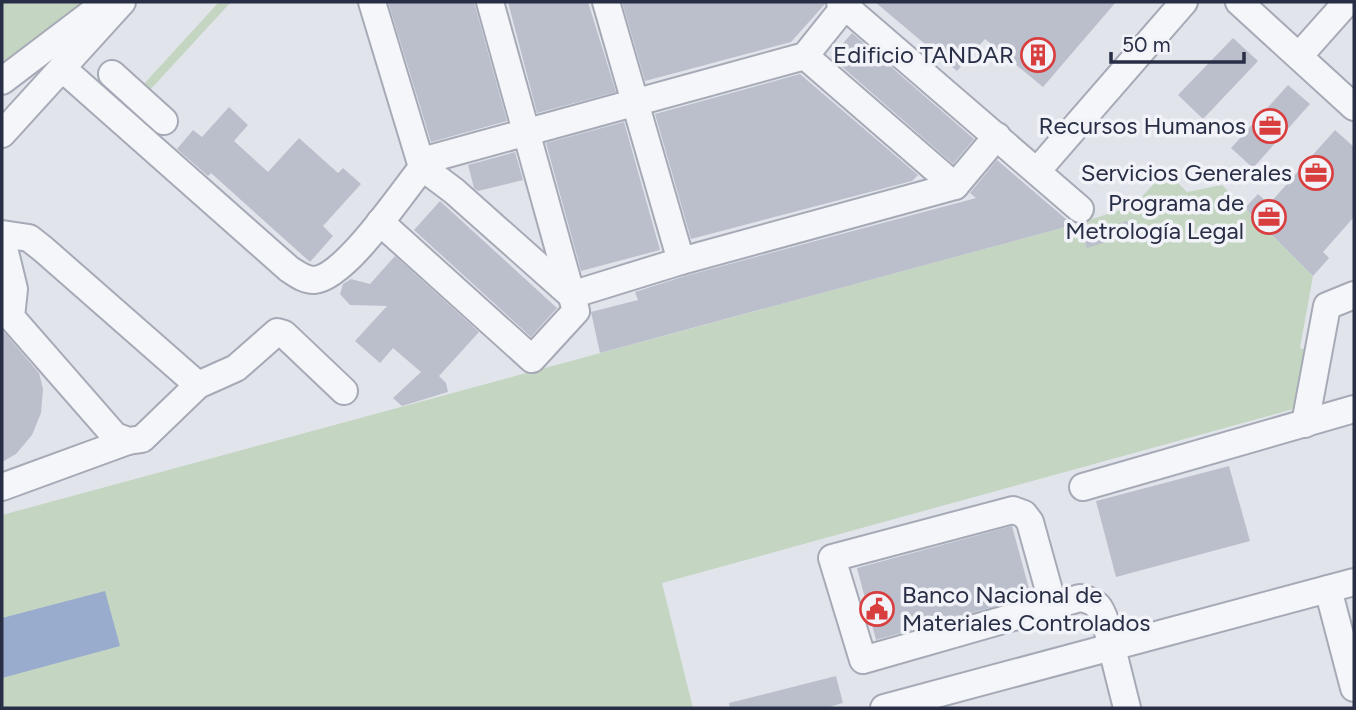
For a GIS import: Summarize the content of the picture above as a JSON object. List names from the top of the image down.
{
  "places": {
    "building": ["Edificio TANDAR"],
    "office": ["Recursos Humanos", "Servicios Generales", "Programa de Metrología Legal"],
    "public building": ["Banco Nacional de Materiales Controlados"]
  },
  "scale_bar": "50 m"
}
